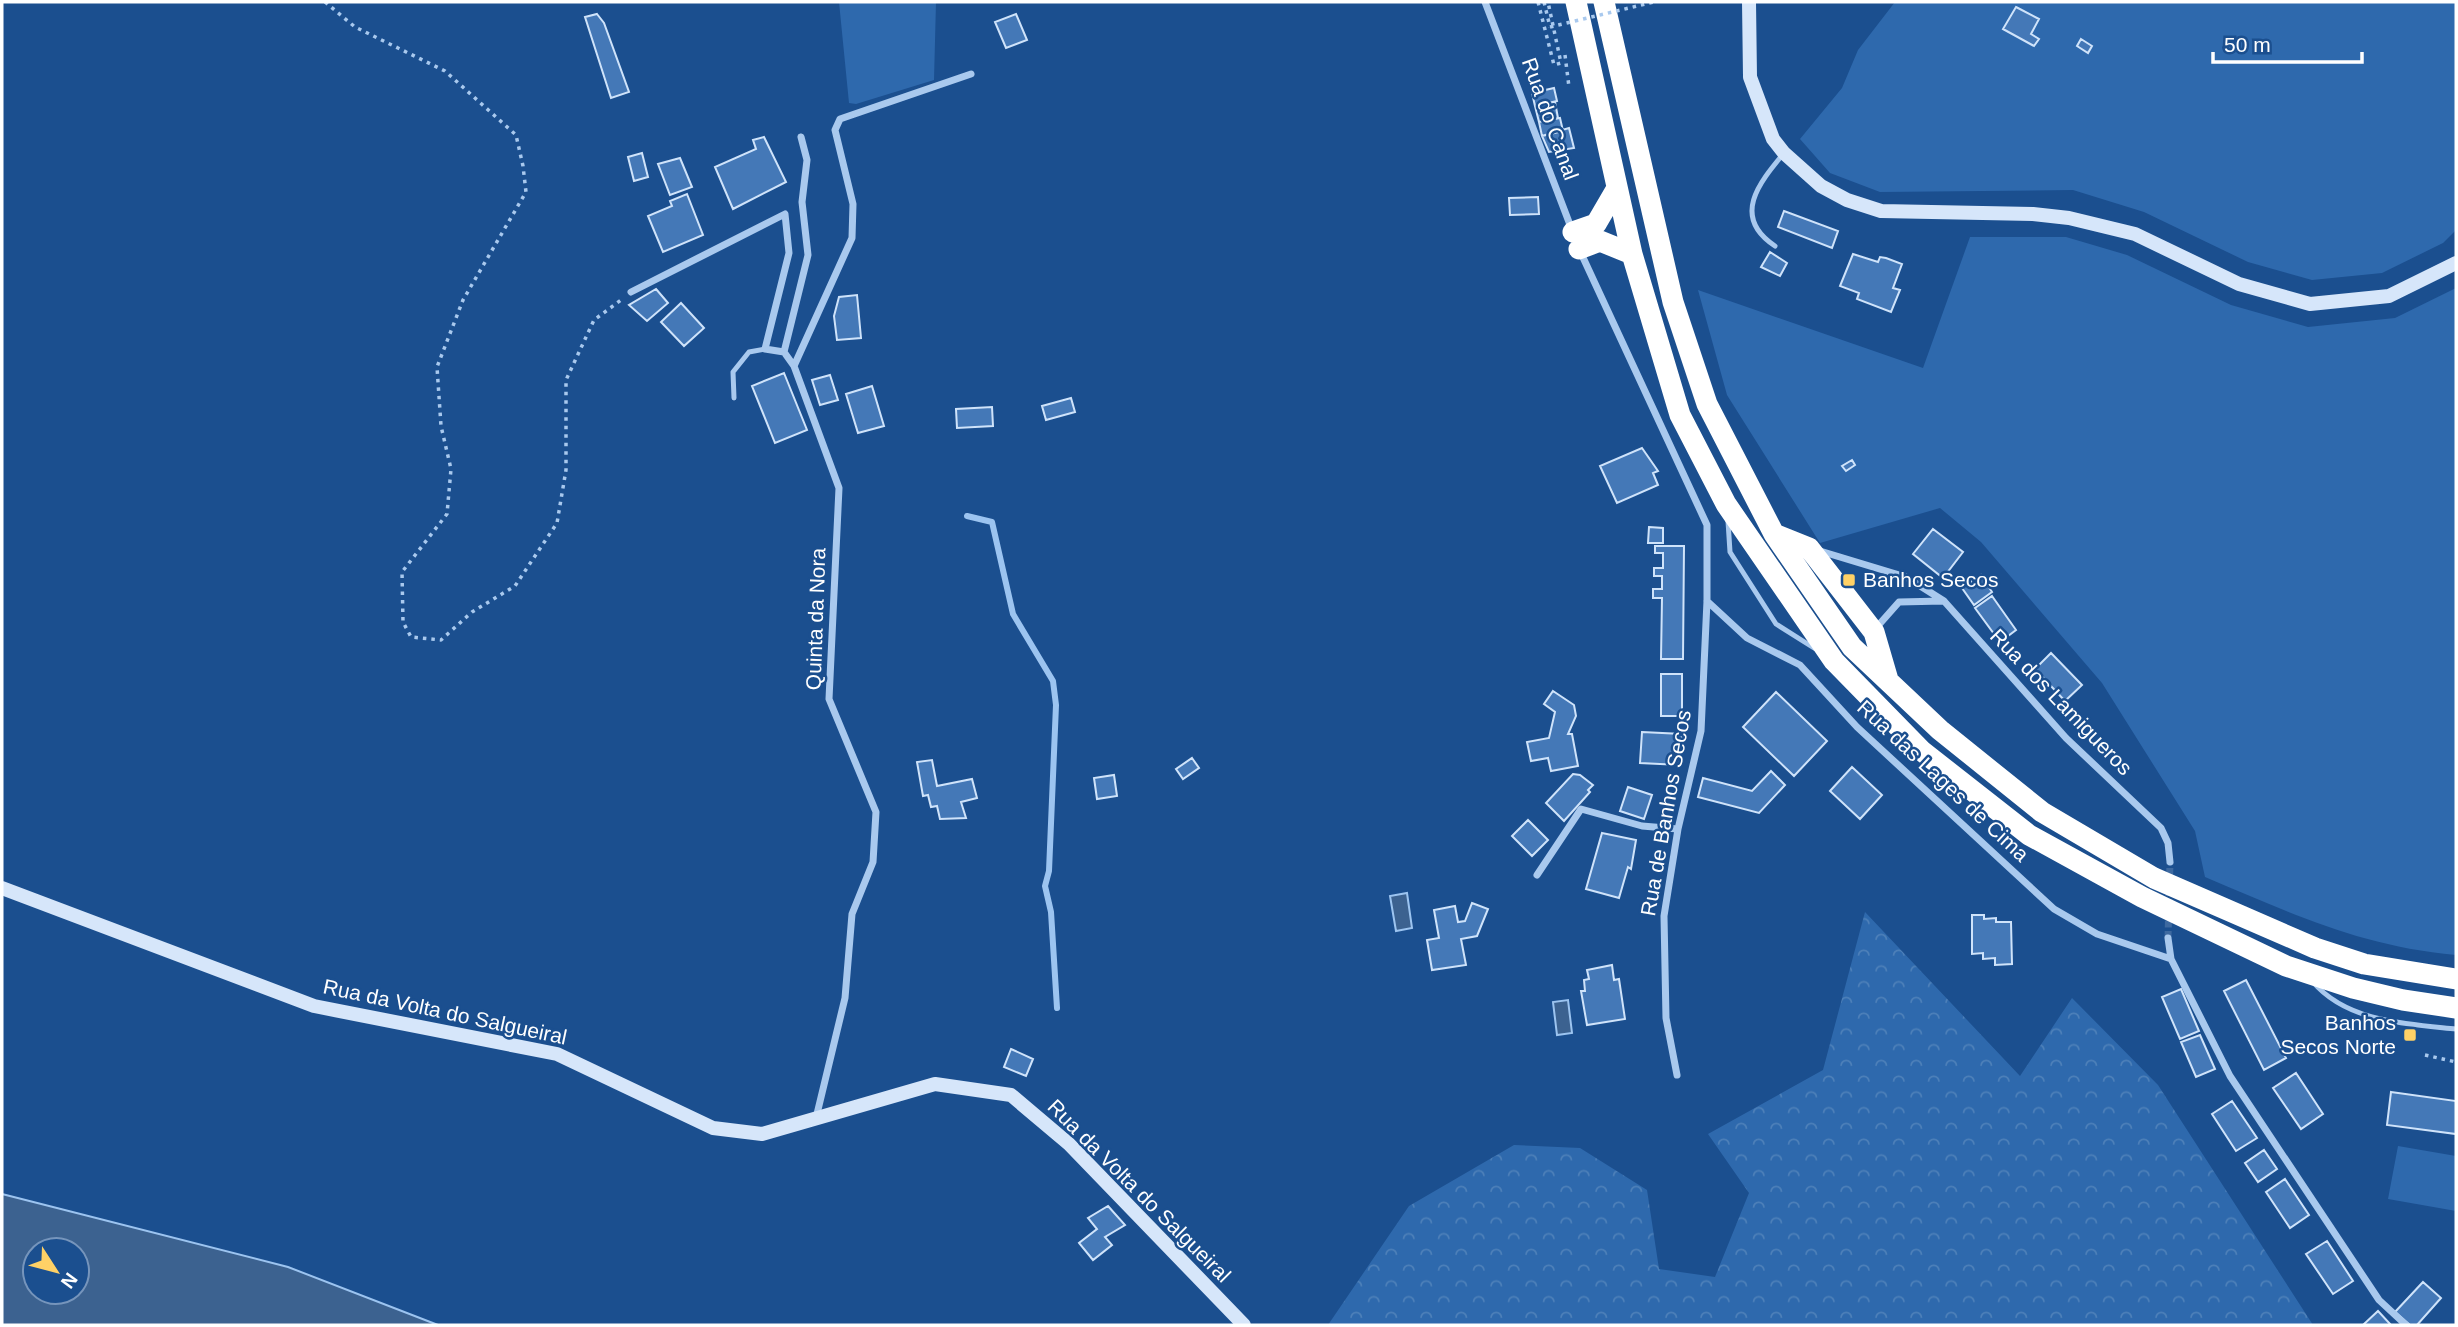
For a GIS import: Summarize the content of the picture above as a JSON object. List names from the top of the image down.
{
  "streets": {
    "main road": ["Rua da Volta do Salgueiral"],
    "street": [
      "Rua do Canal",
      "Quinta da Nora",
      "Rua dos Lamigueros",
      "Rua das Lages de Cima",
      "Rua de Banhos Secos"
    ]
  },
  "crossings": [
    ["Rua do Canal", "Rua de Banhos Secos"],
    ["Quinta da Nora", "Rua da Volta do Salgueiral"],
    ["Rua das Lages de Cima", "Rua de Banhos Secos"]
  ],
  "places": {
    "transit": ["Banhos Secos", "Banhos Secos Norte"]
  },
  "scale_bar": "50 m",
  "north": "bottom right"
}
